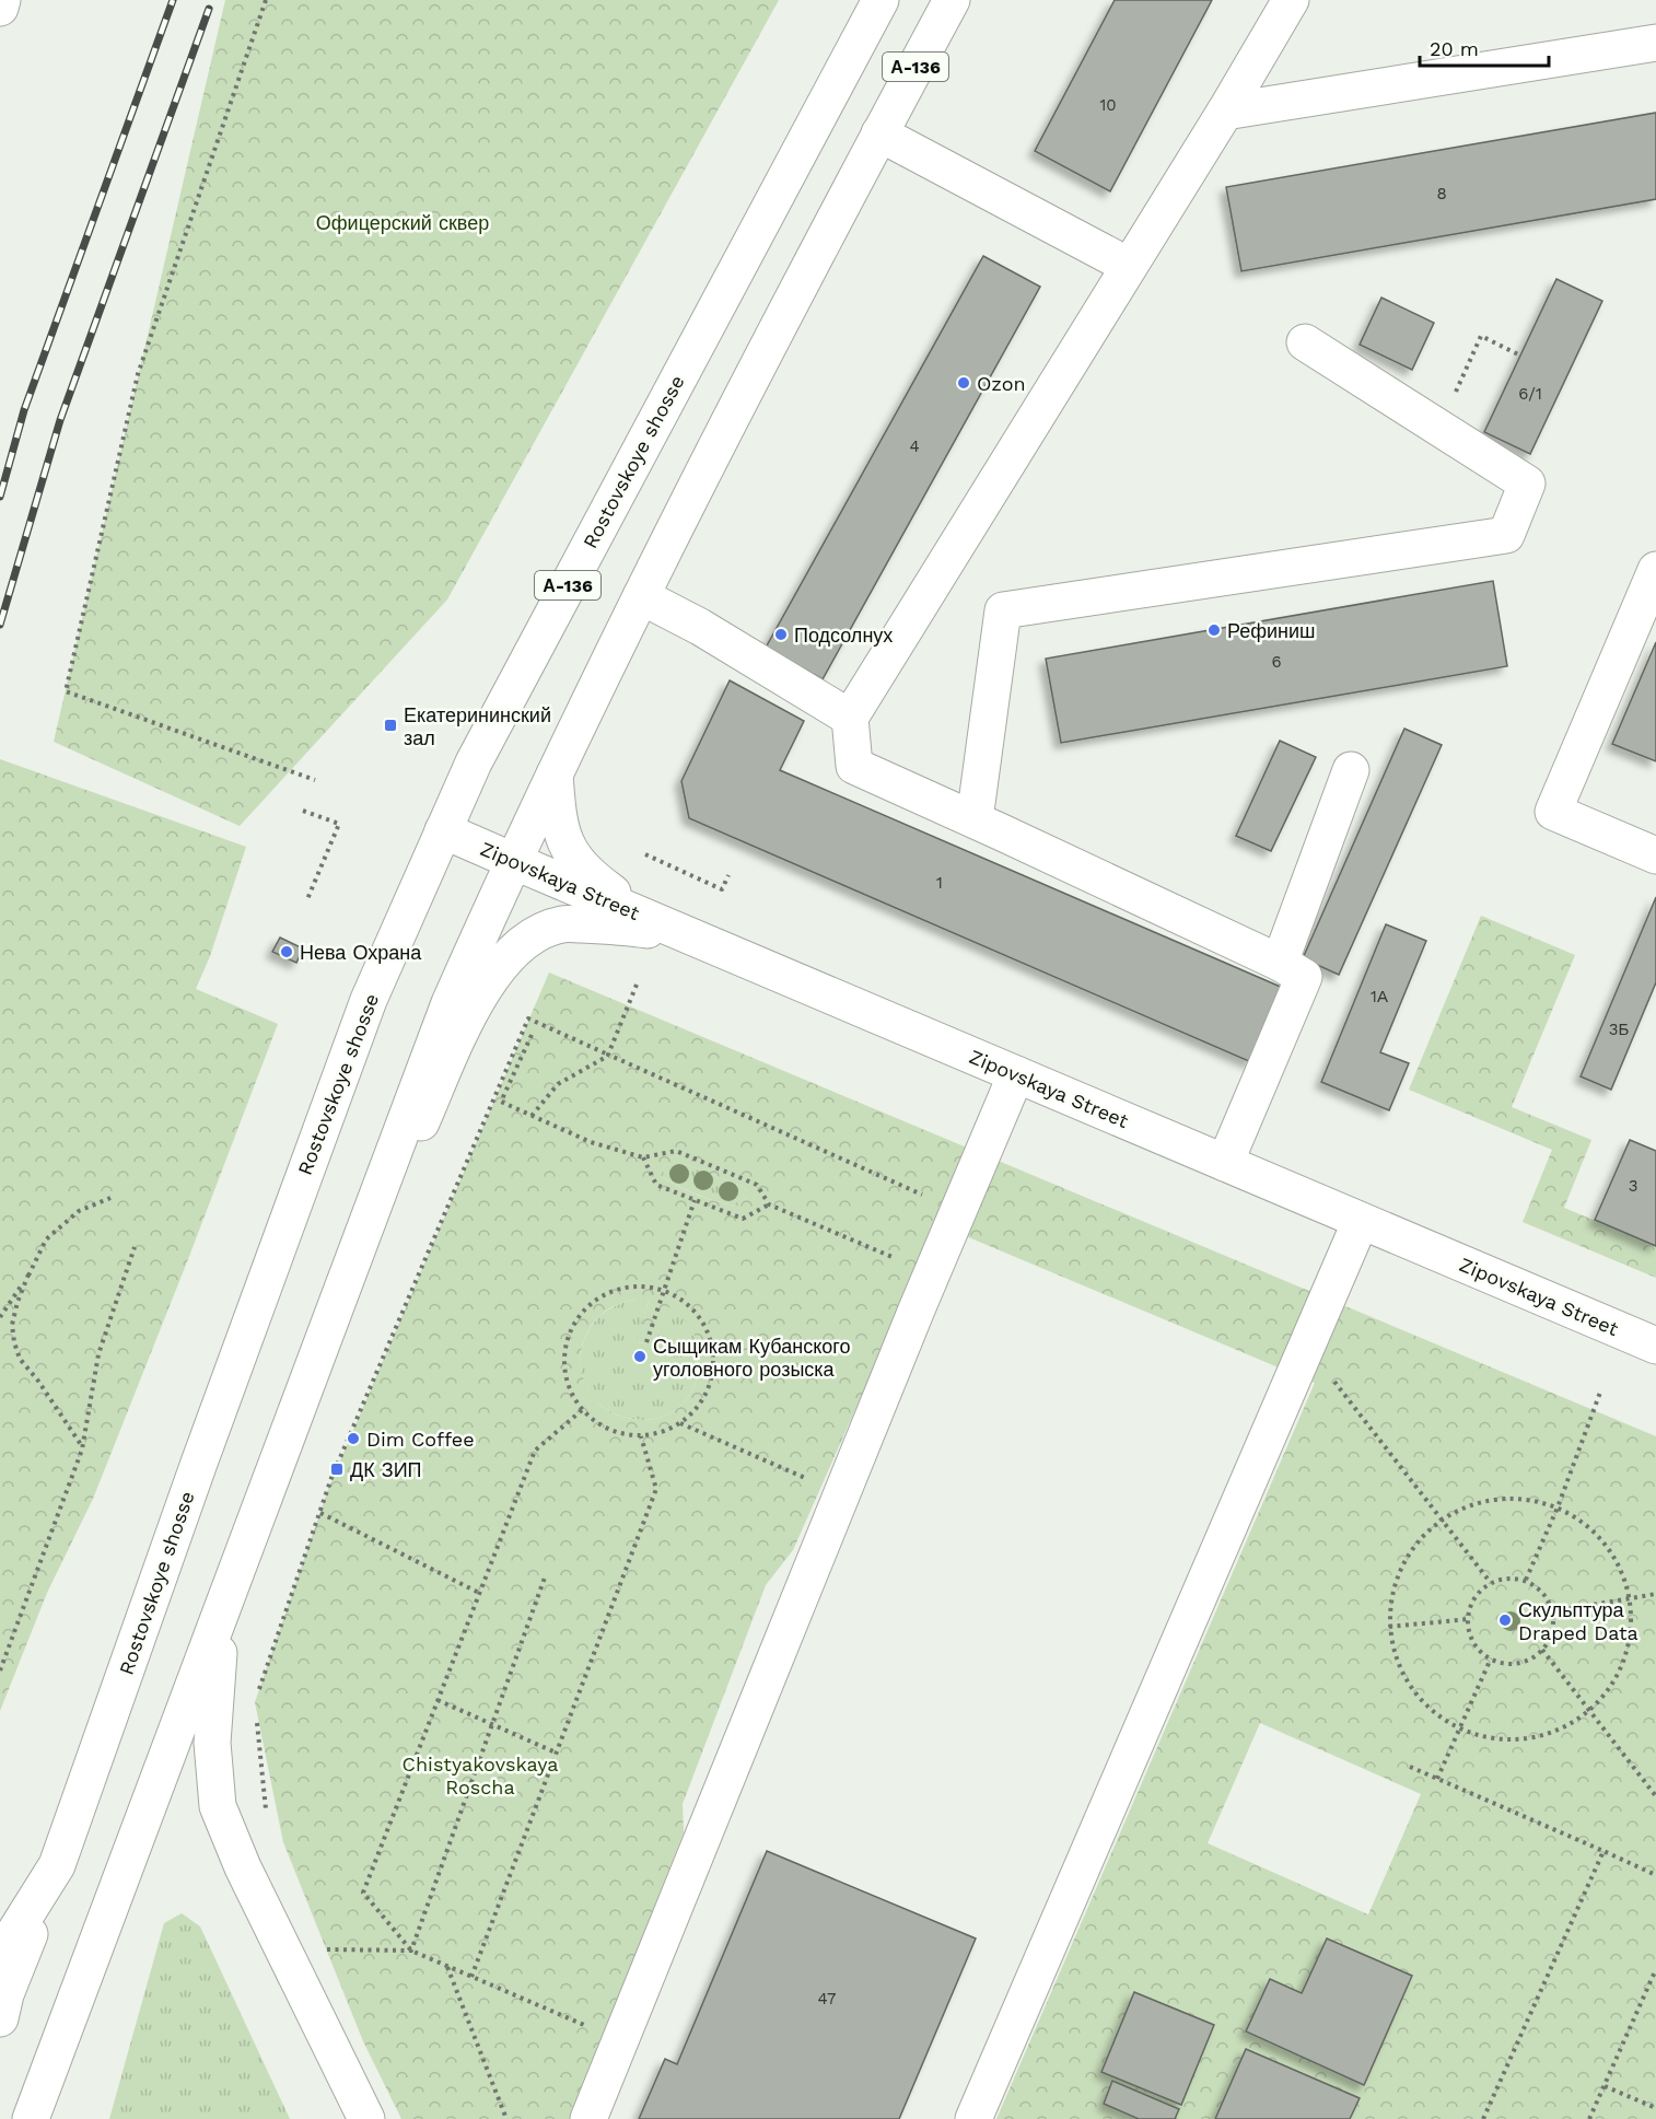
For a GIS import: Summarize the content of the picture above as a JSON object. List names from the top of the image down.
{
  "streets": {
    "main road": ["А-136", "Rostovskoye shosse", "Zipovskaya Street"]
  },
  "crossings": [
    ["А-136", "Zipovskaya Street"],
    ["Rostovskoye shosse", "Zipovskaya Street"]
  ],
  "parks": ["Офицерский сквер", "Chistyakovskaya Roscha"],
  "places": {
    "other": [
      "Ozon",
      "Рефиниш",
      "Подсолнух",
      "Нева Охрана",
      "Сыщикам Кубанского уголовного розыска",
      "Dim Coffee",
      "Скульптура Draped Data"
    ],
    "transit": ["Екатерининский зал", "ДК ЗИП"]
  },
  "house_numbers": [
    "10",
    "8",
    "6/1",
    "4",
    "6",
    "1",
    "1А",
    "3Б",
    "3",
    "47"
  ],
  "scale_bar": "20 m"
}
